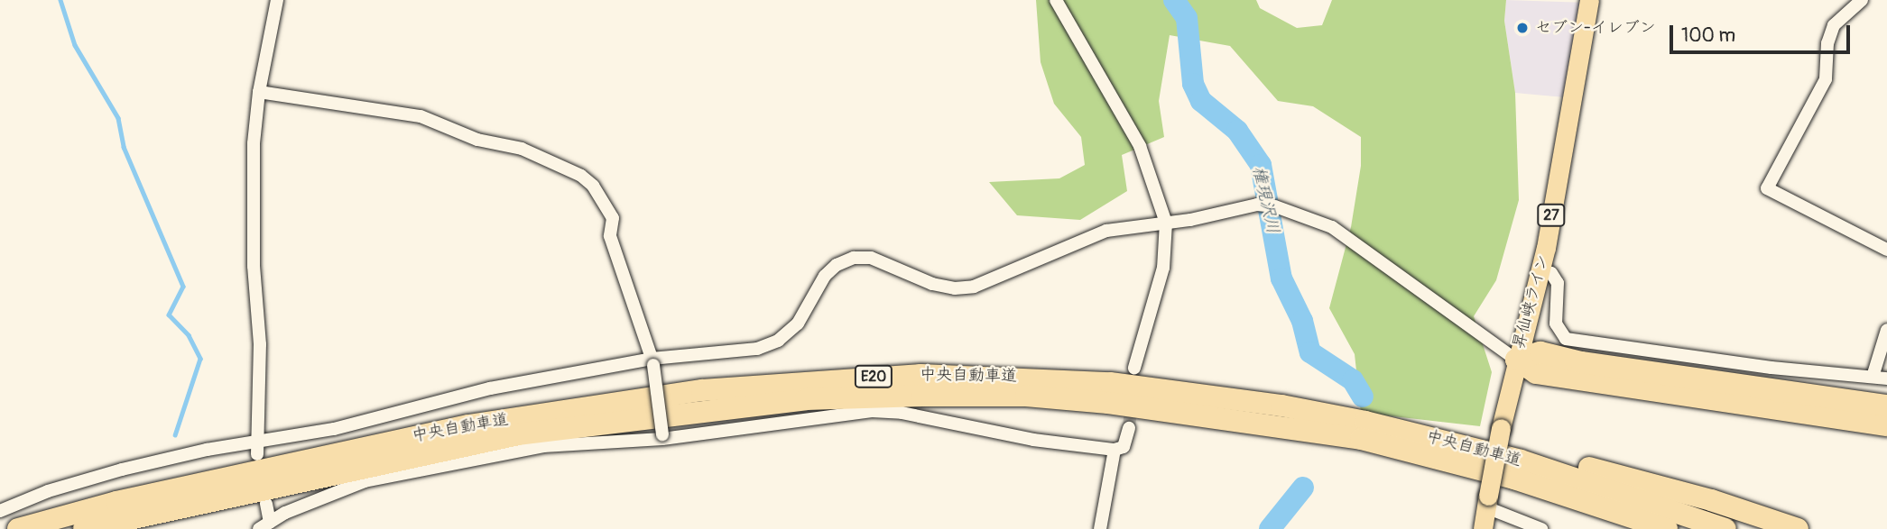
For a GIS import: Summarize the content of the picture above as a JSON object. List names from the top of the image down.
{
  "streets": {
    "highway": ["中央自動車道", "E20"],
    "main road": ["27", "昇仙峡ライン"]
  },
  "water": ["権現沢川"],
  "places": ["セブン-イレブン"],
  "scale_bar": "100 m"
}
